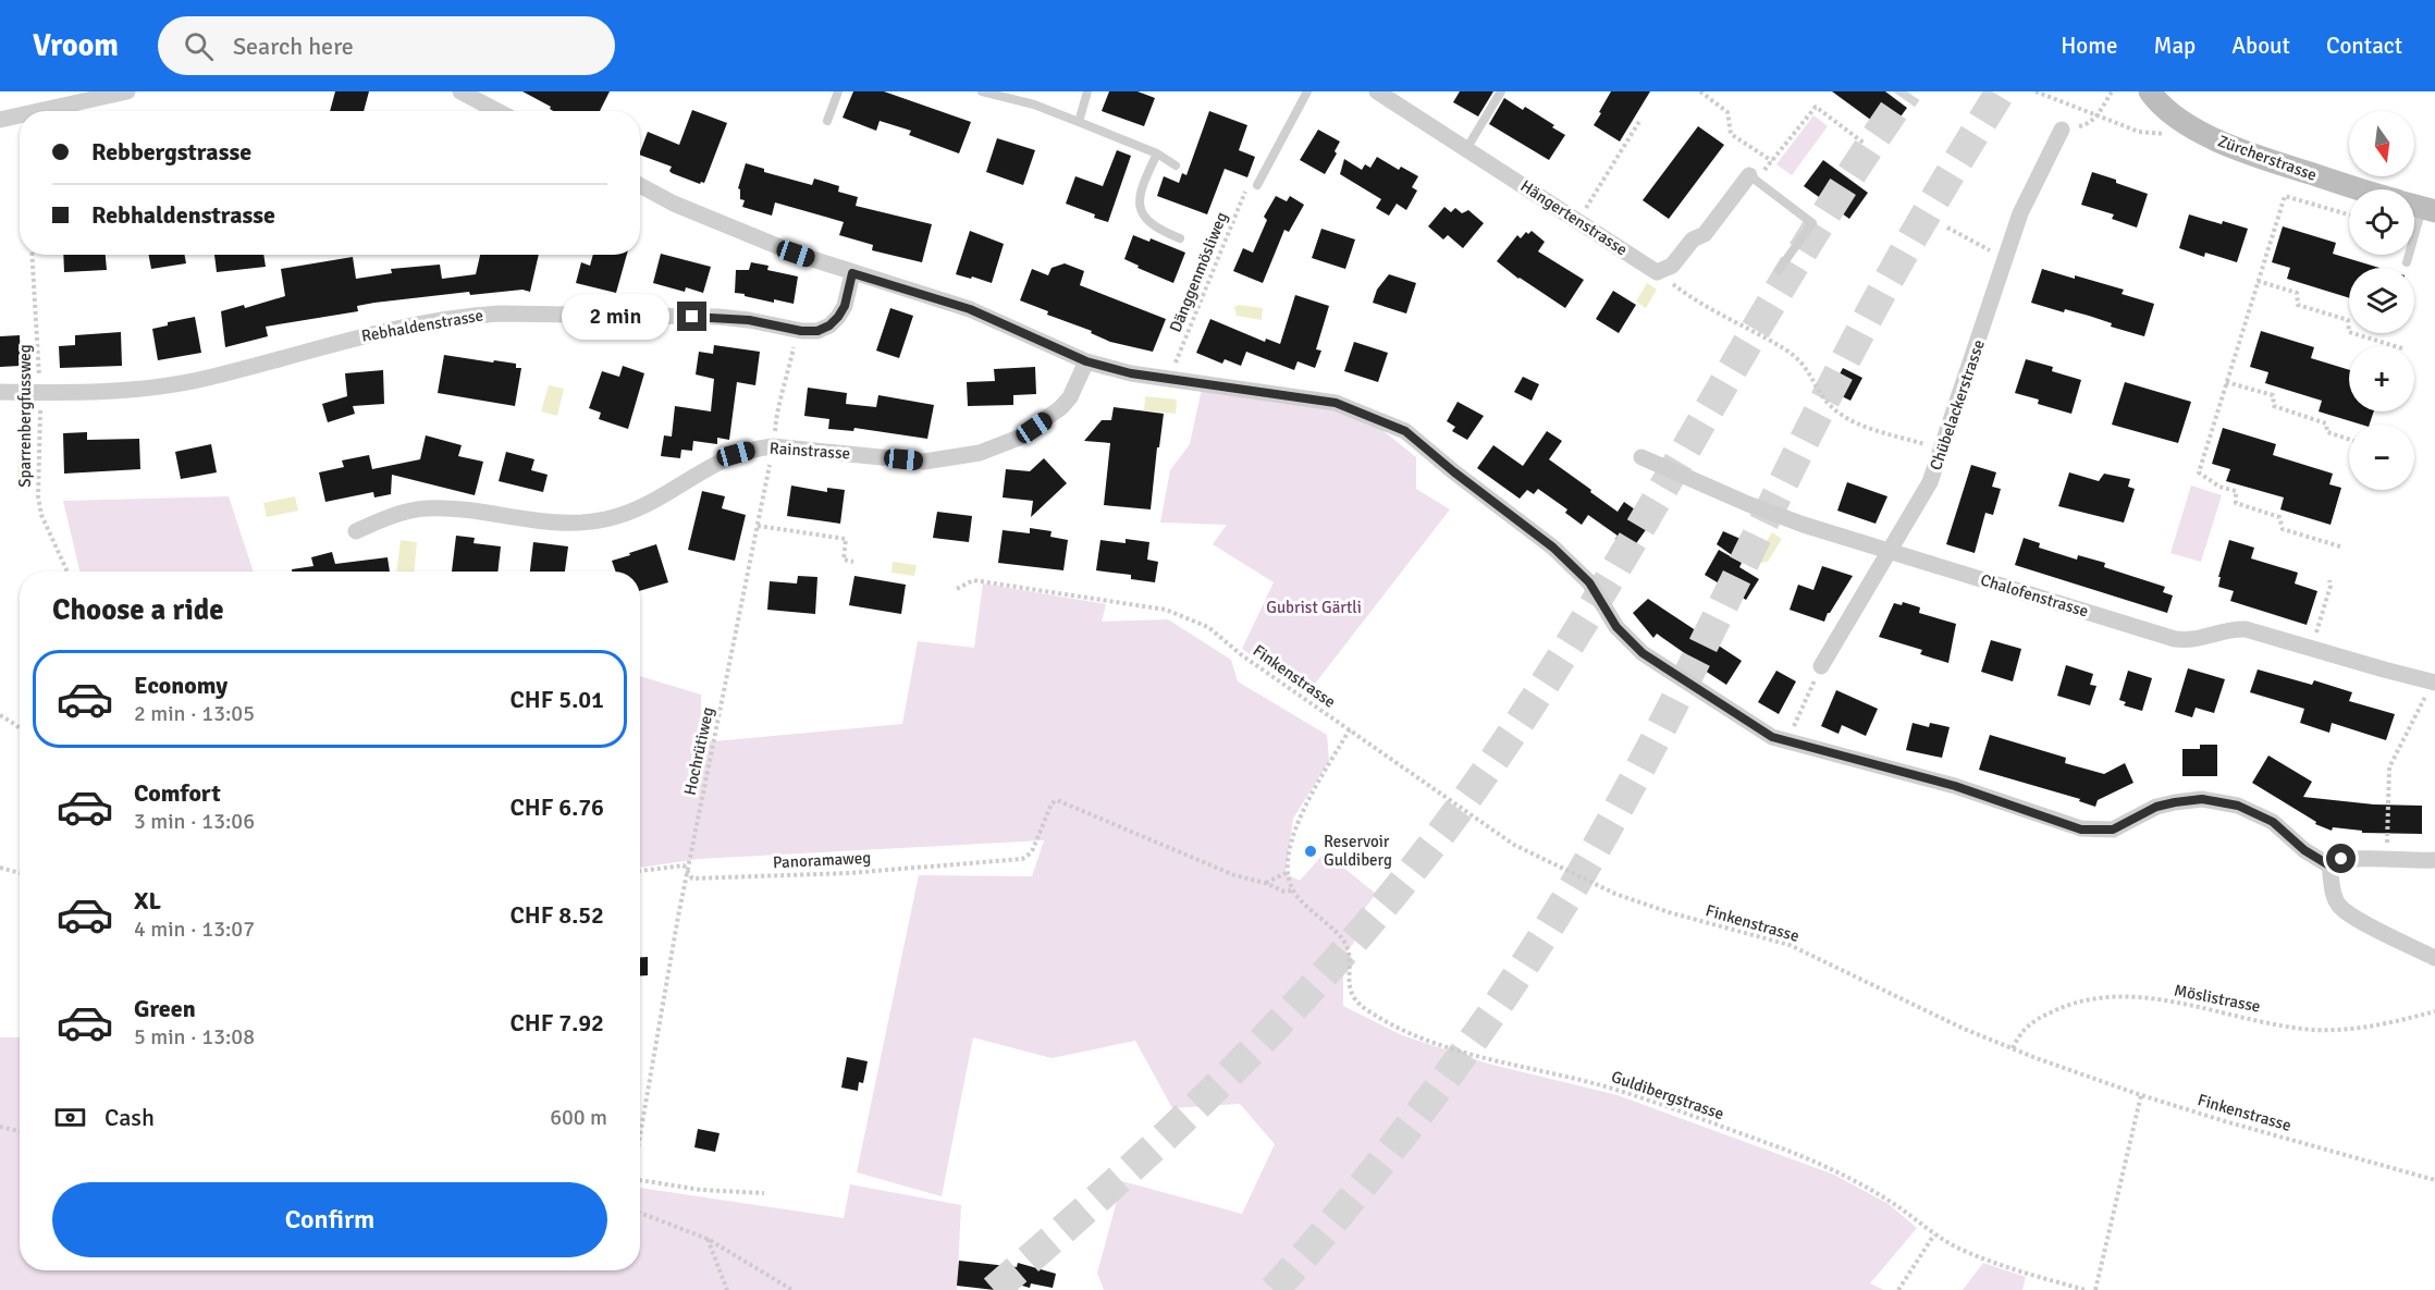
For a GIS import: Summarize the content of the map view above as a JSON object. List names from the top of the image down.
{
  "streets": {
    "street": [
      "Zürcherstrasse",
      "Hängertenstrasse",
      "Rebhaldenstrasse",
      "Chübelackerstrasse",
      "Rainstrasse",
      "Chalofenstrasse"
    ],
    "path": [
      "Dänggenmösliweg",
      "Sparrenbergfussweg",
      "Finkenstrasse",
      "Hochrütiweg",
      "Panoramaweg",
      "Möslistrasse",
      "Guldibergstrasse"
    ]
  },
  "crossings": [
    ["Rebhaldenstrasse", "Sparrenbergfussweg"],
    ["Rebhaldenstrasse", "Hochrütiweg"],
    ["Chübelackerstrasse", "Chalofenstrasse"],
    ["Rainstrasse", "Hochrütiweg"],
    ["Finkenstrasse", "Möslistrasse"],
    ["Hochrütiweg", "Panoramaweg"]
  ],
  "parks": ["Gubrist Gärtli"],
  "places": ["Reservoir Guldiberg"],
  "north": "bottom",
  "page": {
    "header": "Vroom",
    "search": "Search here",
    "nav": [
      "Home",
      "Map",
      "About",
      "Contact"
    ],
    "map_buttons": ["+", "−"],
    "banner": ["Rebbergstrasse", "Rebhaldenstrasse"],
    "bubble": "2 min",
    "heading": "Choose a ride",
    "list": [
      {
        "name": "Economy",
        "note": "2 min · 13:05",
        "value": "CHF 5.01"
      },
      {
        "name": "Comfort",
        "note": "3 min · 13:06",
        "value": "CHF 6.76"
      },
      {
        "name": "XL",
        "note": "4 min · 13:07",
        "value": "CHF 8.52"
      },
      {
        "name": "Green",
        "note": "5 min · 13:08",
        "value": "CHF 7.92"
      }
    ],
    "pay": ["Cash", "600 m"],
    "buttons": "Confirm"
  }
}
